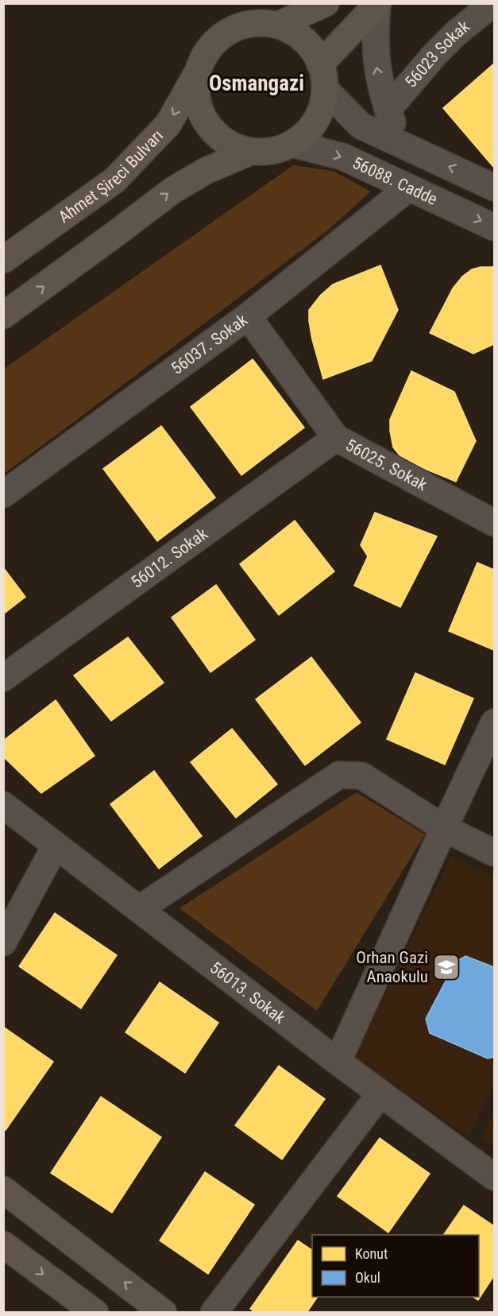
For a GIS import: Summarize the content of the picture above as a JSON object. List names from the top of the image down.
{
  "streets": {
    "main road": ["Ahmet Şireci Bulvarı"],
    "street": [
      "56023 Sokak",
      "56088. Cadde",
      "56037. Sokak",
      "56025. Sokak",
      "56012. Sokak",
      "56013. Sokak"
    ]
  },
  "crossings": [
    ["Ahmet Şireci Bulvarı", "56088. Cadde"],
    ["56088. Cadde", "56037. Sokak"],
    ["56037. Sokak", "56025. Sokak"],
    ["56025. Sokak", "56012. Sokak"]
  ],
  "districts": ["Osmangazi"],
  "places": {
    "school or university": ["Orhan Gazi Anaokulu"]
  },
  "legend": ["Konut", "Okul"]
}
